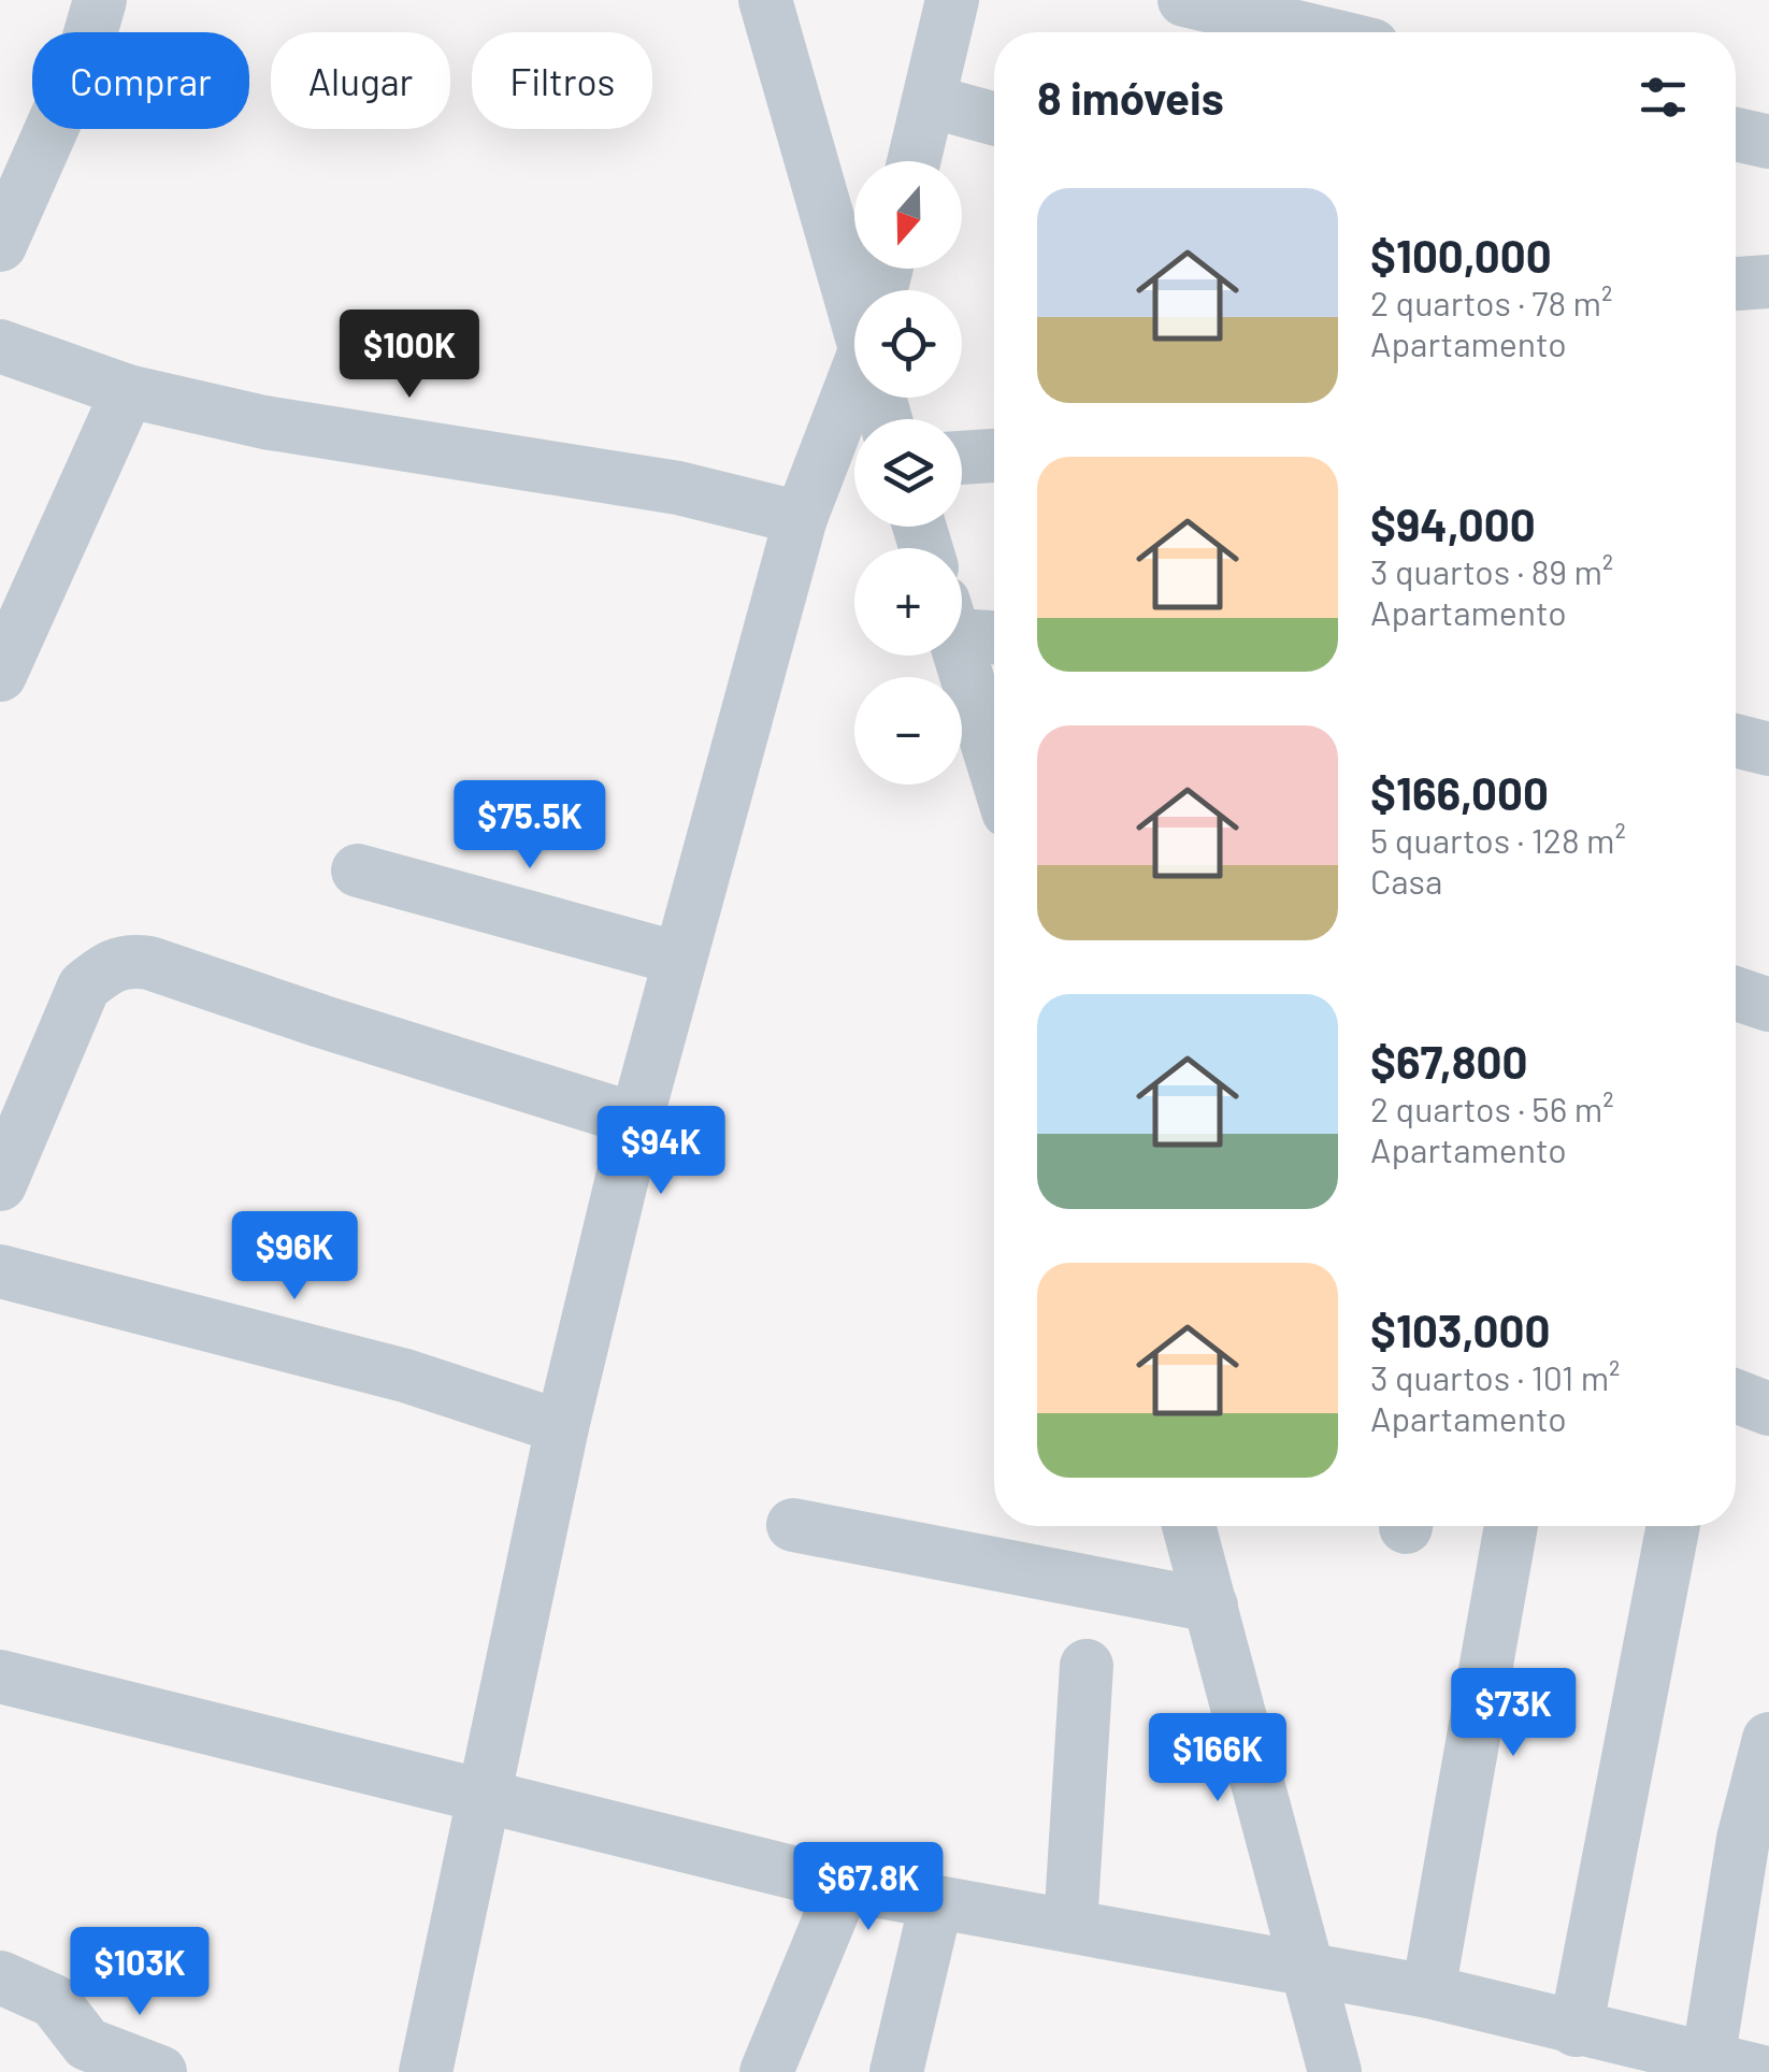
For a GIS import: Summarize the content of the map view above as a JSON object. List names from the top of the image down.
{
  "north": "bottom",
  "page": {
    "chip": ["Comprar", "Alugar", "Filtros"],
    "heading": "8 imóveis",
    "map_buttons": ["+", "−"],
    "list": [
      {
        "name": "$100,000",
        "note": "2 quartos · 78 m² · Apartamento"
      },
      {
        "name": "$94,000",
        "note": "3 quartos · 89 m² · Apartamento"
      },
      {
        "name": "$166,000",
        "note": "5 quartos · 128 m² · Casa"
      },
      {
        "name": "$67,800",
        "note": "2 quartos · 56 m² · Apartamento"
      },
      {
        "name": "$103,000",
        "note": "3 quartos · 101 m² · Apartamento"
      }
    ],
    "price": [
      "$100K",
      "$75.5K",
      "$94K",
      "$96K",
      "$73K",
      "$166K",
      "$67.8K",
      "$103K"
    ]
  }
}
